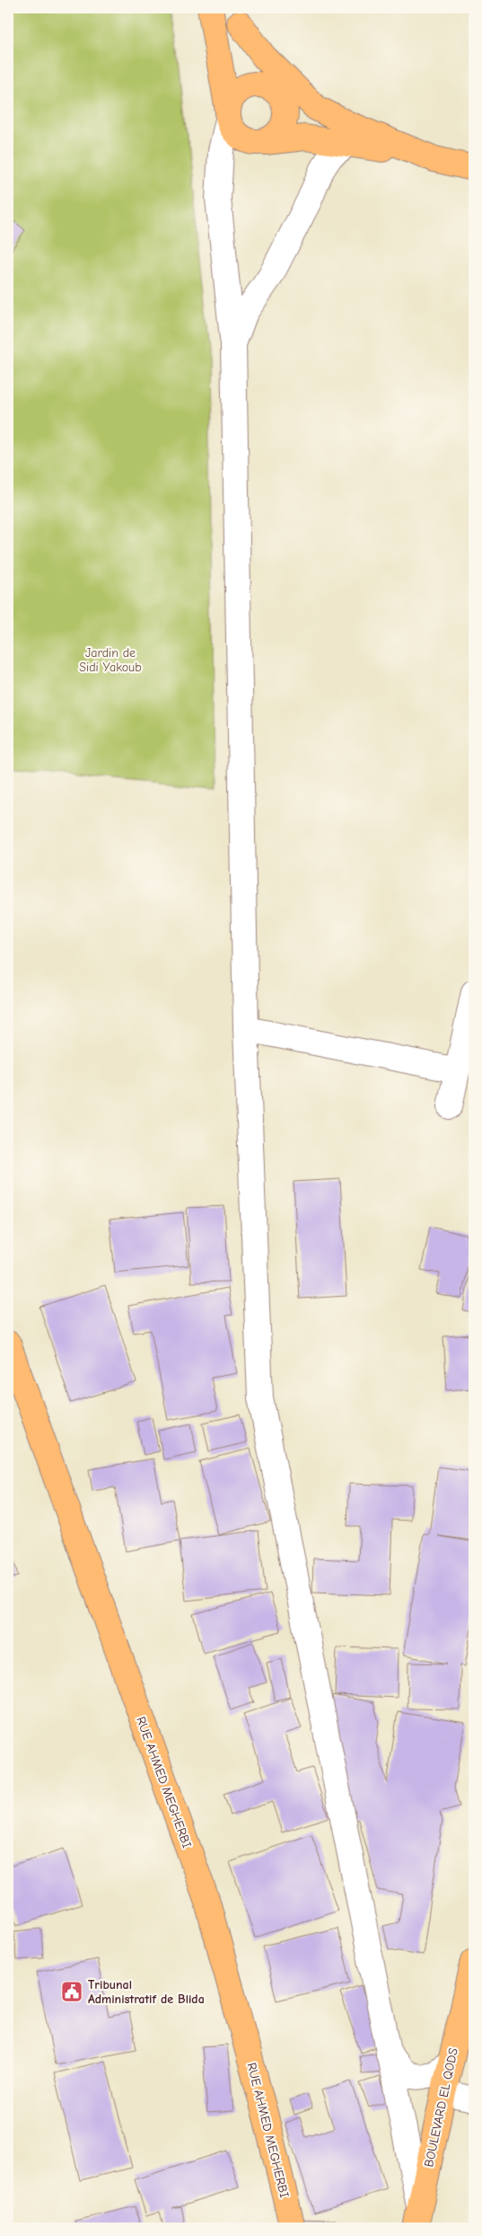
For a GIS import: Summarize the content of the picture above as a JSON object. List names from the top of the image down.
{
  "streets": {
    "main road": ["RUE AHMED MEGHERBI", "BOULEVARD EL QODS"]
  },
  "parks": ["Jardin de Sidi Yakoub"],
  "places": {
    "public building": ["Tribunal Administratif de Blida"]
  }
}
